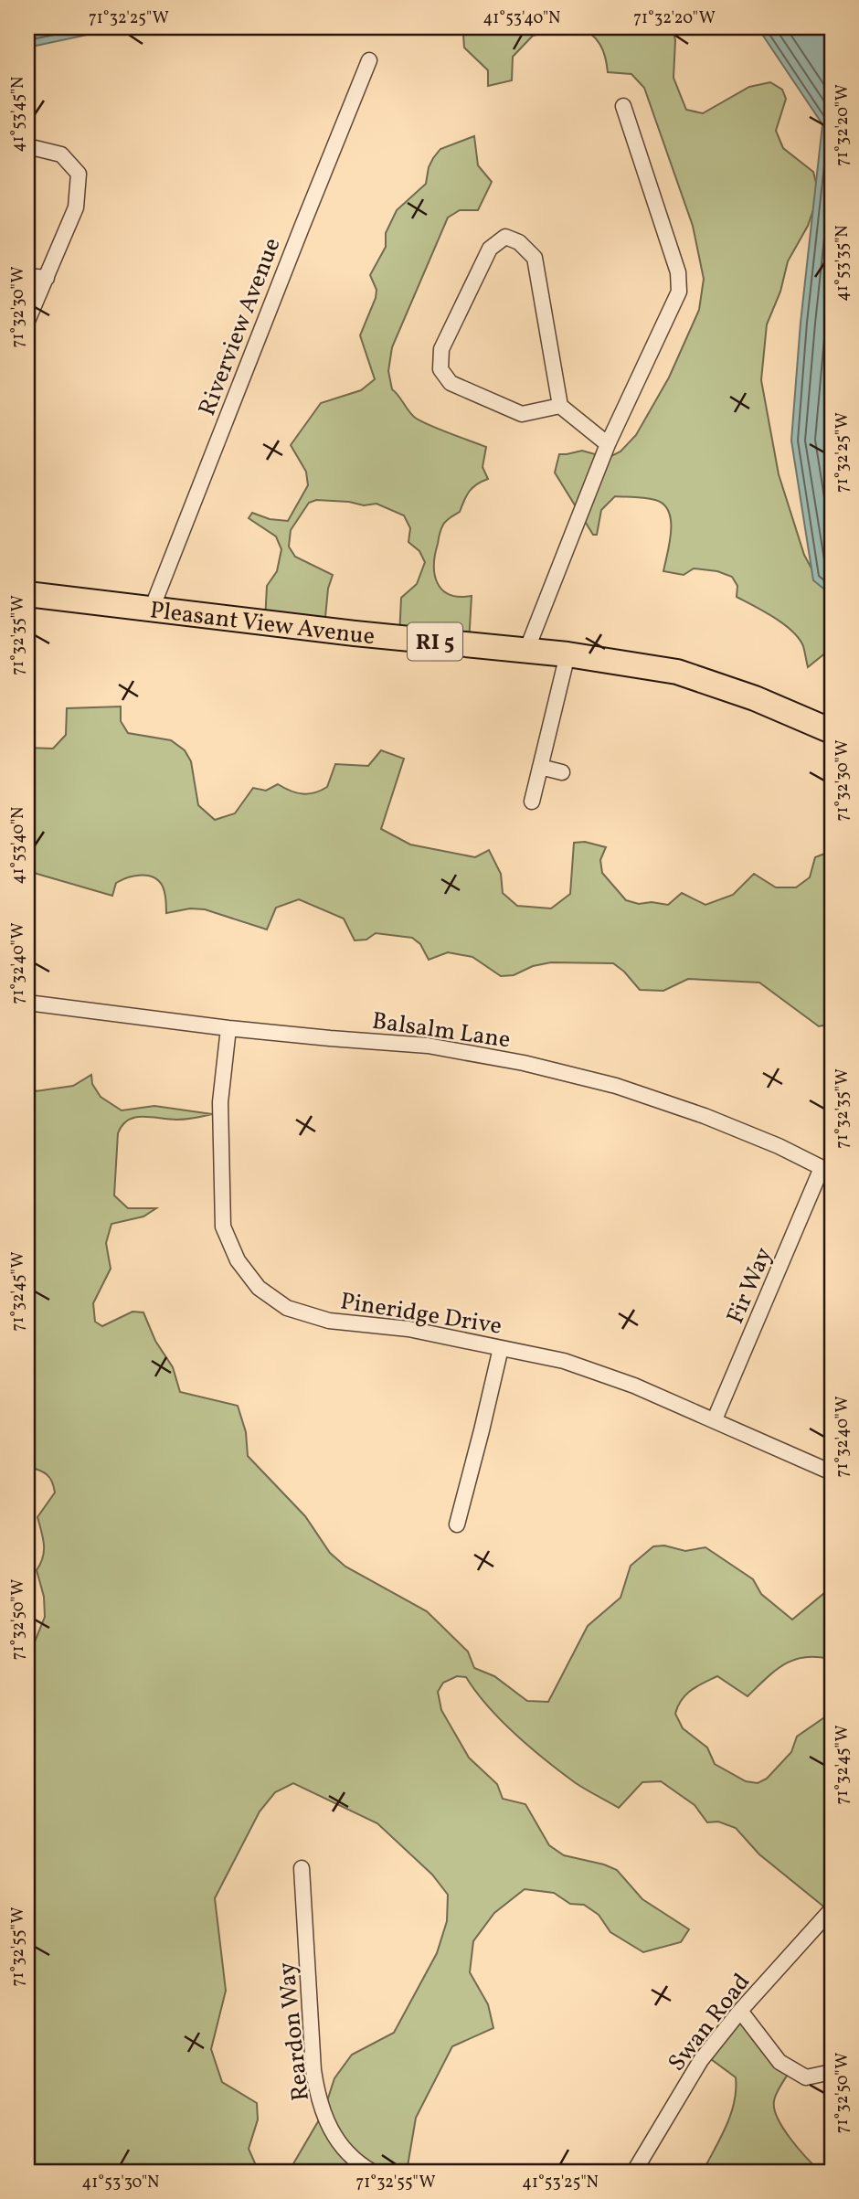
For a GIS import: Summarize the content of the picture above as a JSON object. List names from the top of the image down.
{
  "streets": {
    "main road": ["Pleasant View Avenue", "RI 5"],
    "street": [
      "Riverview Avenue",
      "Balsalm Lane",
      "Fir Way",
      "Pineridge Drive",
      "Swan Road",
      "Reardon Way"
    ]
  },
  "crossings": [
    ["Riverview Avenue", "Pleasant View Avenue"],
    ["Balsalm Lane", "Fir Way"],
    ["Balsalm Lane", "Pineridge Drive"],
    ["Fir Way", "Pineridge Drive"]
  ],
  "coordinates": [
    "71°32'25\"W",
    "41°53'40\"N",
    "71°32'20\"W",
    "41°53'45\"N",
    "41°53'35\"N",
    "71°32'30\"W",
    "71°32'35\"W",
    "71°32'40\"W",
    "71°32'45\"W",
    "71°32'50\"W",
    "71°32'55\"W",
    "41°53'30\"N",
    "41°53'25\"N"
  ]
}
